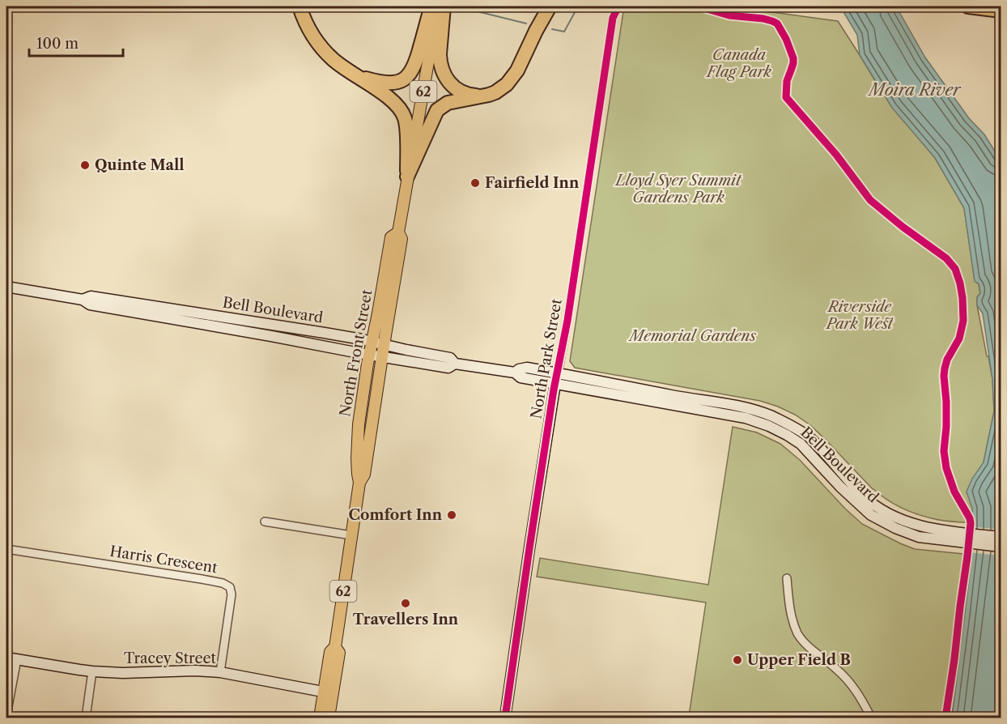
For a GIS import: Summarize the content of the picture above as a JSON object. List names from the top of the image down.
{
  "streets": {
    "main road": [
      "62",
      "Bell Boulevard",
      "North Front Street",
      "North Park Street",
      "Tracey Street"
    ],
    "street": ["Harris Crescent"]
  },
  "crossings": [
    ["Bell Boulevard", "North Front Street"],
    ["Bell Boulevard", "North Park Street"],
    ["North Front Street", "Tracey Street"],
    ["Harris Crescent", "Tracey Street"]
  ],
  "water": ["Moira River"],
  "parks": [
    "Canada Flag Park",
    "Lloyd Syer Summit Gardens Park",
    "Riverside Park West",
    "Memorial Gardens"
  ],
  "places": [
    "Quinte Mall",
    "Fairfield Inn",
    "Comfort Inn",
    "Travellers Inn",
    "Upper Field B"
  ],
  "scale_bar": "100 m"
}
